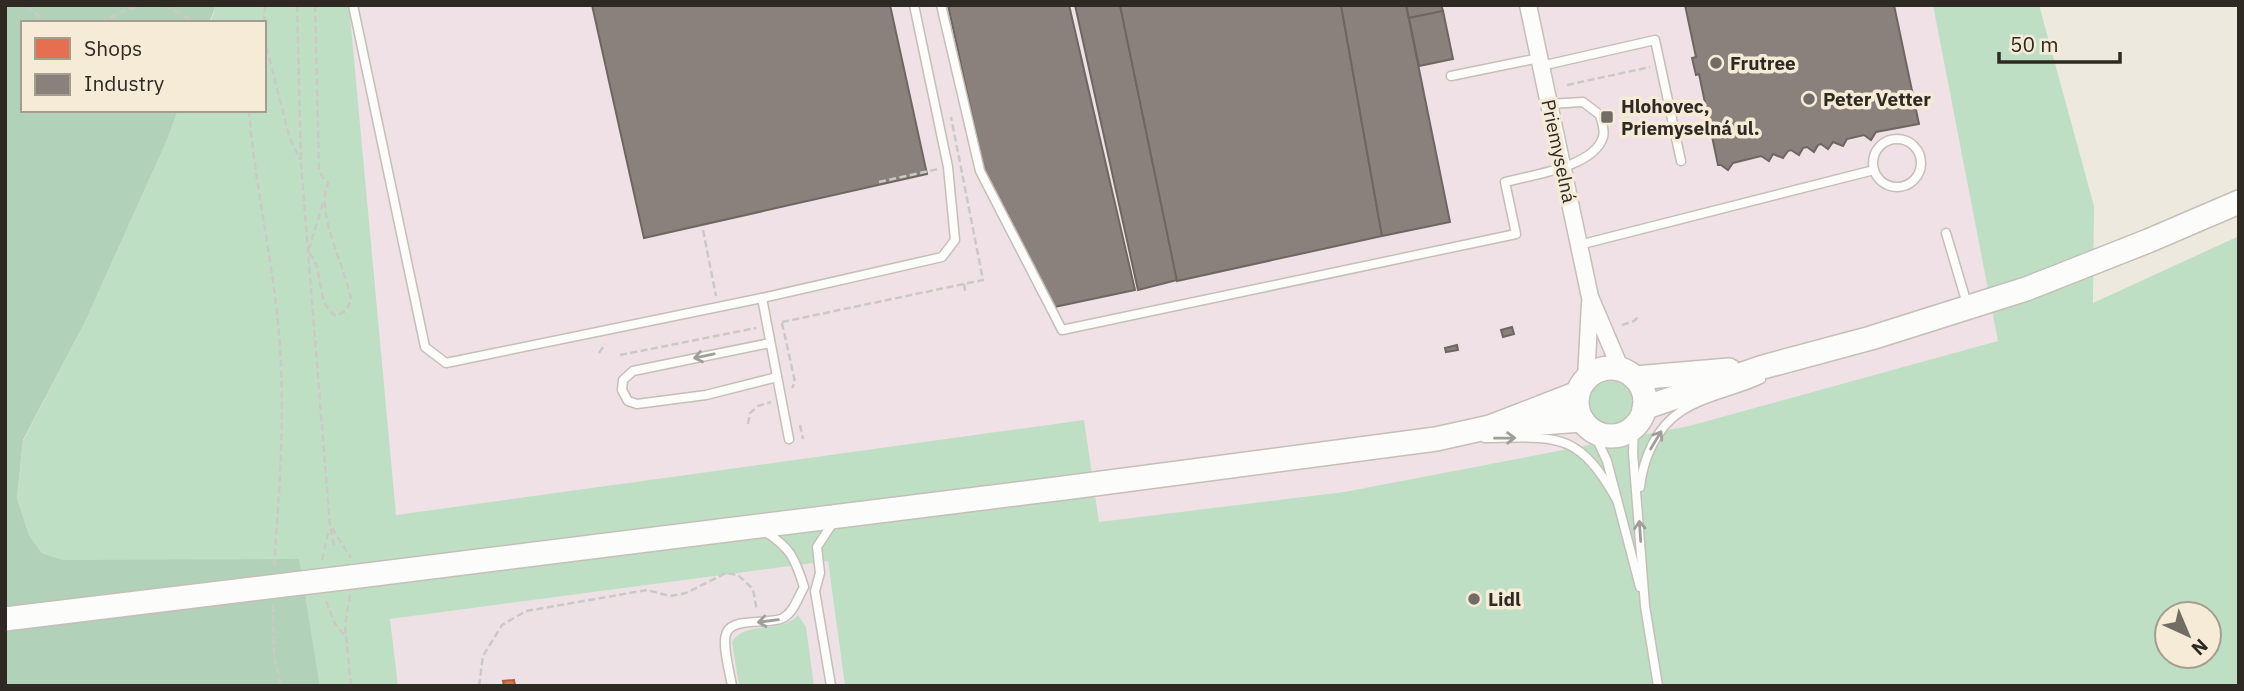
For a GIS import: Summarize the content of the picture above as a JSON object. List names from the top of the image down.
{
  "streets": {
    "street": ["Priemyselná"]
  },
  "places": {
    "other": ["Frutree", "Peter Vetter", "Lidl"],
    "transit": ["Hlohovec, Priemyselná ul."]
  },
  "legend": ["Shops", "Industry"],
  "scale_bar": "50 m",
  "north": "bottom right"
}
